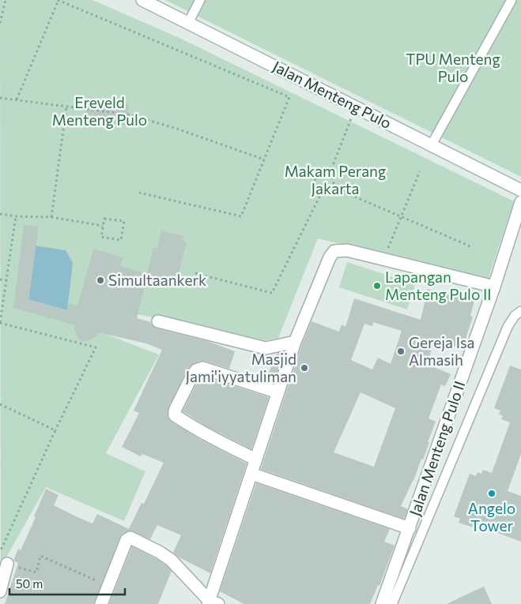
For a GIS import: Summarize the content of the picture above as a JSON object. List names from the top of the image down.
{
  "streets": {
    "street": ["Jalan Menteng Pulo", "Jalan Menteng Pulo II"]
  },
  "parks": ["TPU Menteng Pulo", "Ereveld Menteng Pulo", "Makam Perang Jakarta"],
  "places": [
    "Simultaankerk",
    "Lapangan Menteng Pulo II",
    "Gereja Isa Almasih",
    "Masjid Jami'iyyatuliman",
    "Angelo Tower"
  ],
  "scale_bar": "50 m"
}
